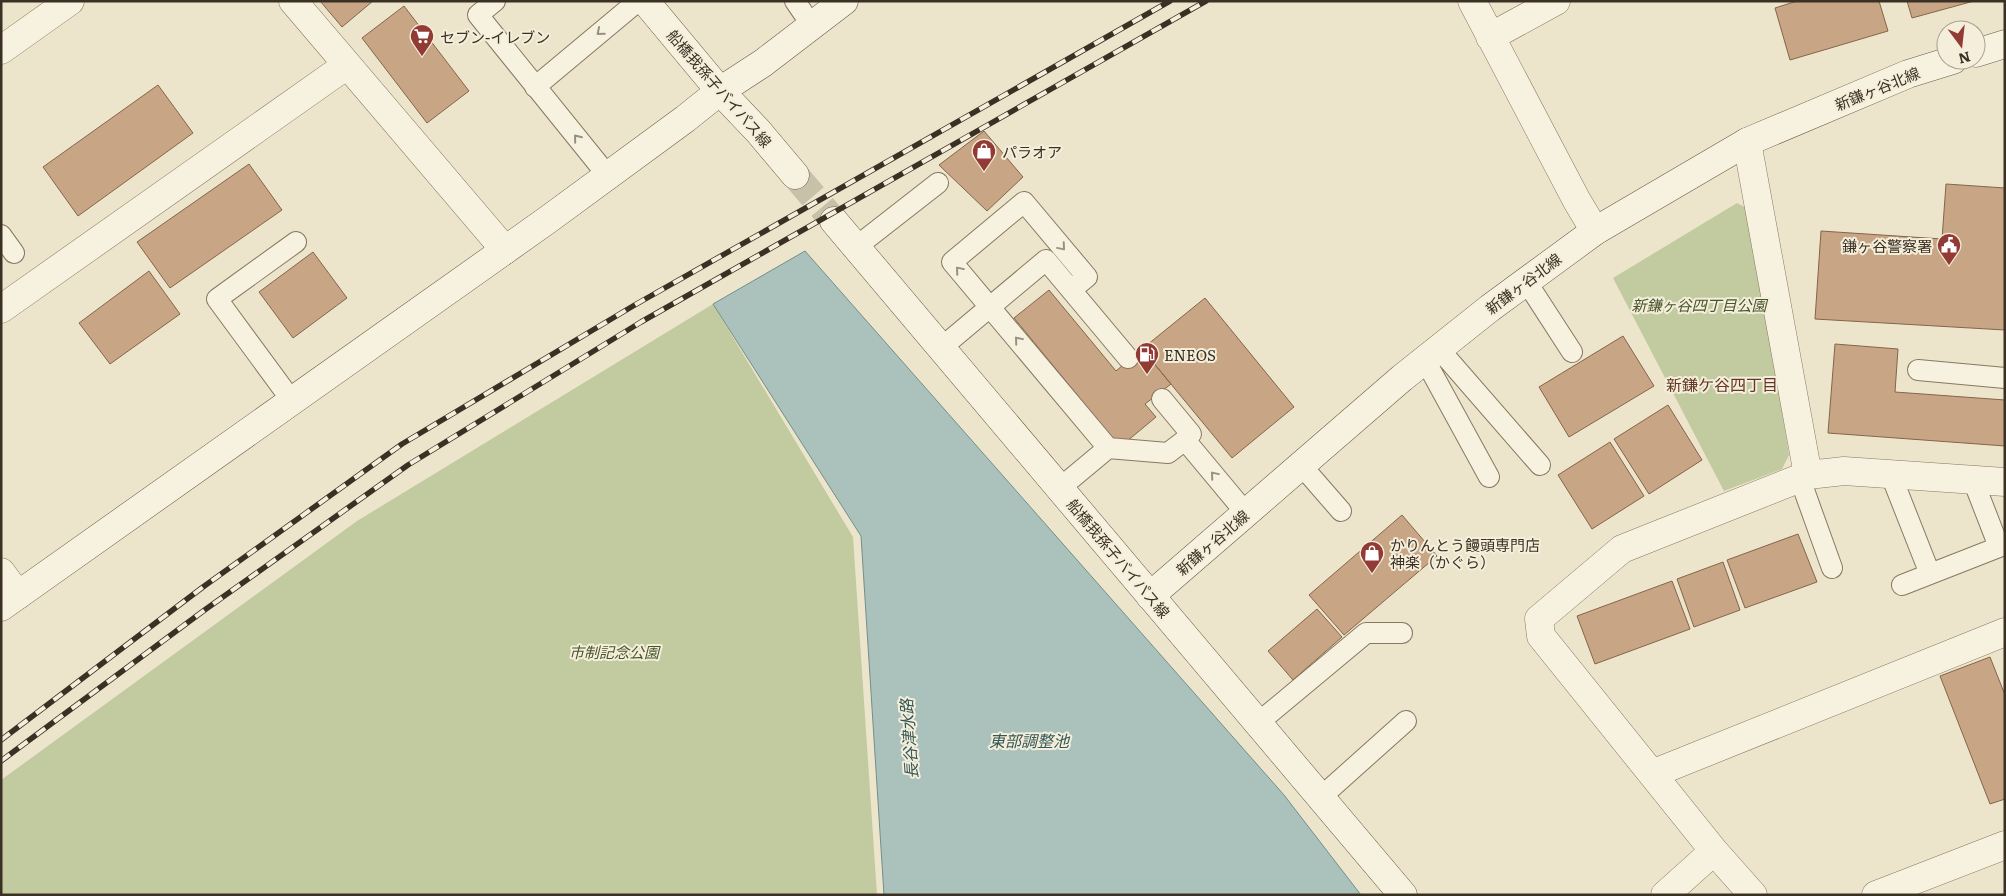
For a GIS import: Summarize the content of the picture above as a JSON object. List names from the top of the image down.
{
  "streets": {
    "street": ["船橋我孫子バイパス線", "新鎌ヶ谷北線"]
  },
  "crossings": [
    ["船橋我孫子バイパス線", "新鎌ヶ谷北線"]
  ],
  "districts": ["新鎌ケ谷四丁目"],
  "water": ["長谷津水路", "東部調整池"],
  "parks": ["新鎌ヶ谷四丁目公園", "市制記念公園"],
  "places": {
    "supermarket": ["セブン-イレブン"],
    "shop": ["パラオア", "かりんとう饅頭専門店 神楽（かぐら）"],
    "public building": ["鎌ヶ谷警察署"],
    "fuel station": ["ENEOS"]
  },
  "north": "bottom"
}
